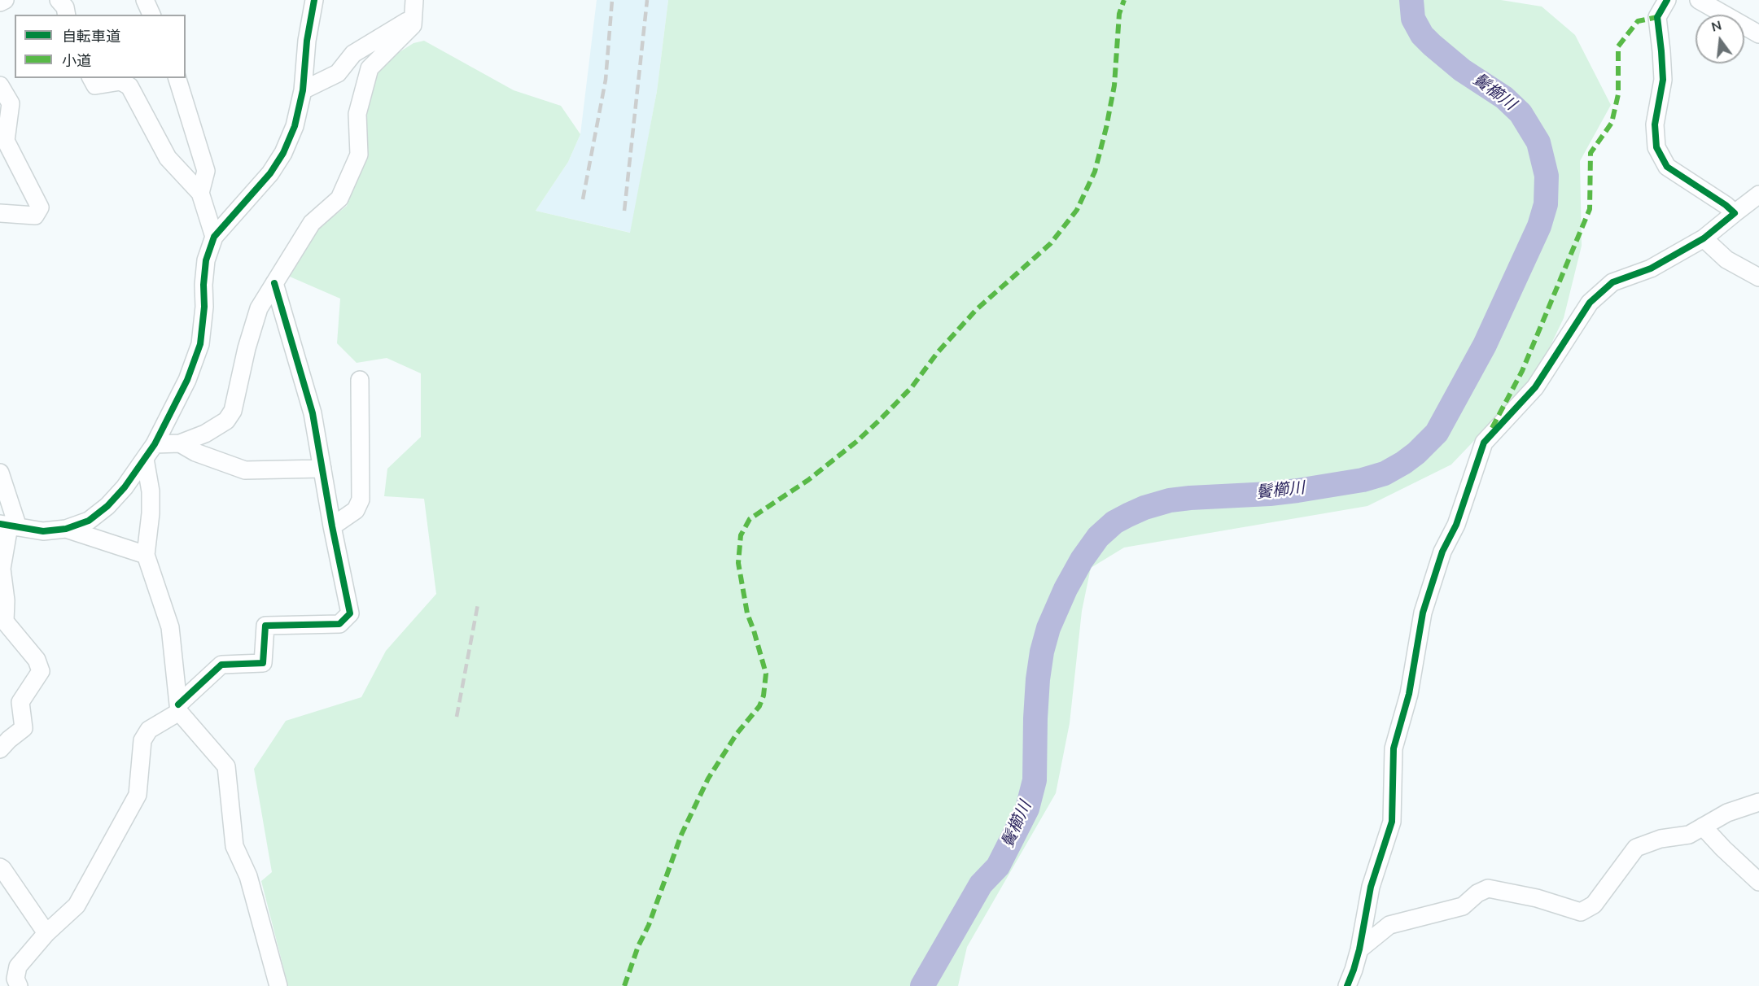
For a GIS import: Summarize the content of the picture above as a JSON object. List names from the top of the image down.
{
  "water": ["鬢櫛川"],
  "legend": ["自転車道", "小道"],
  "north": "top"
}
